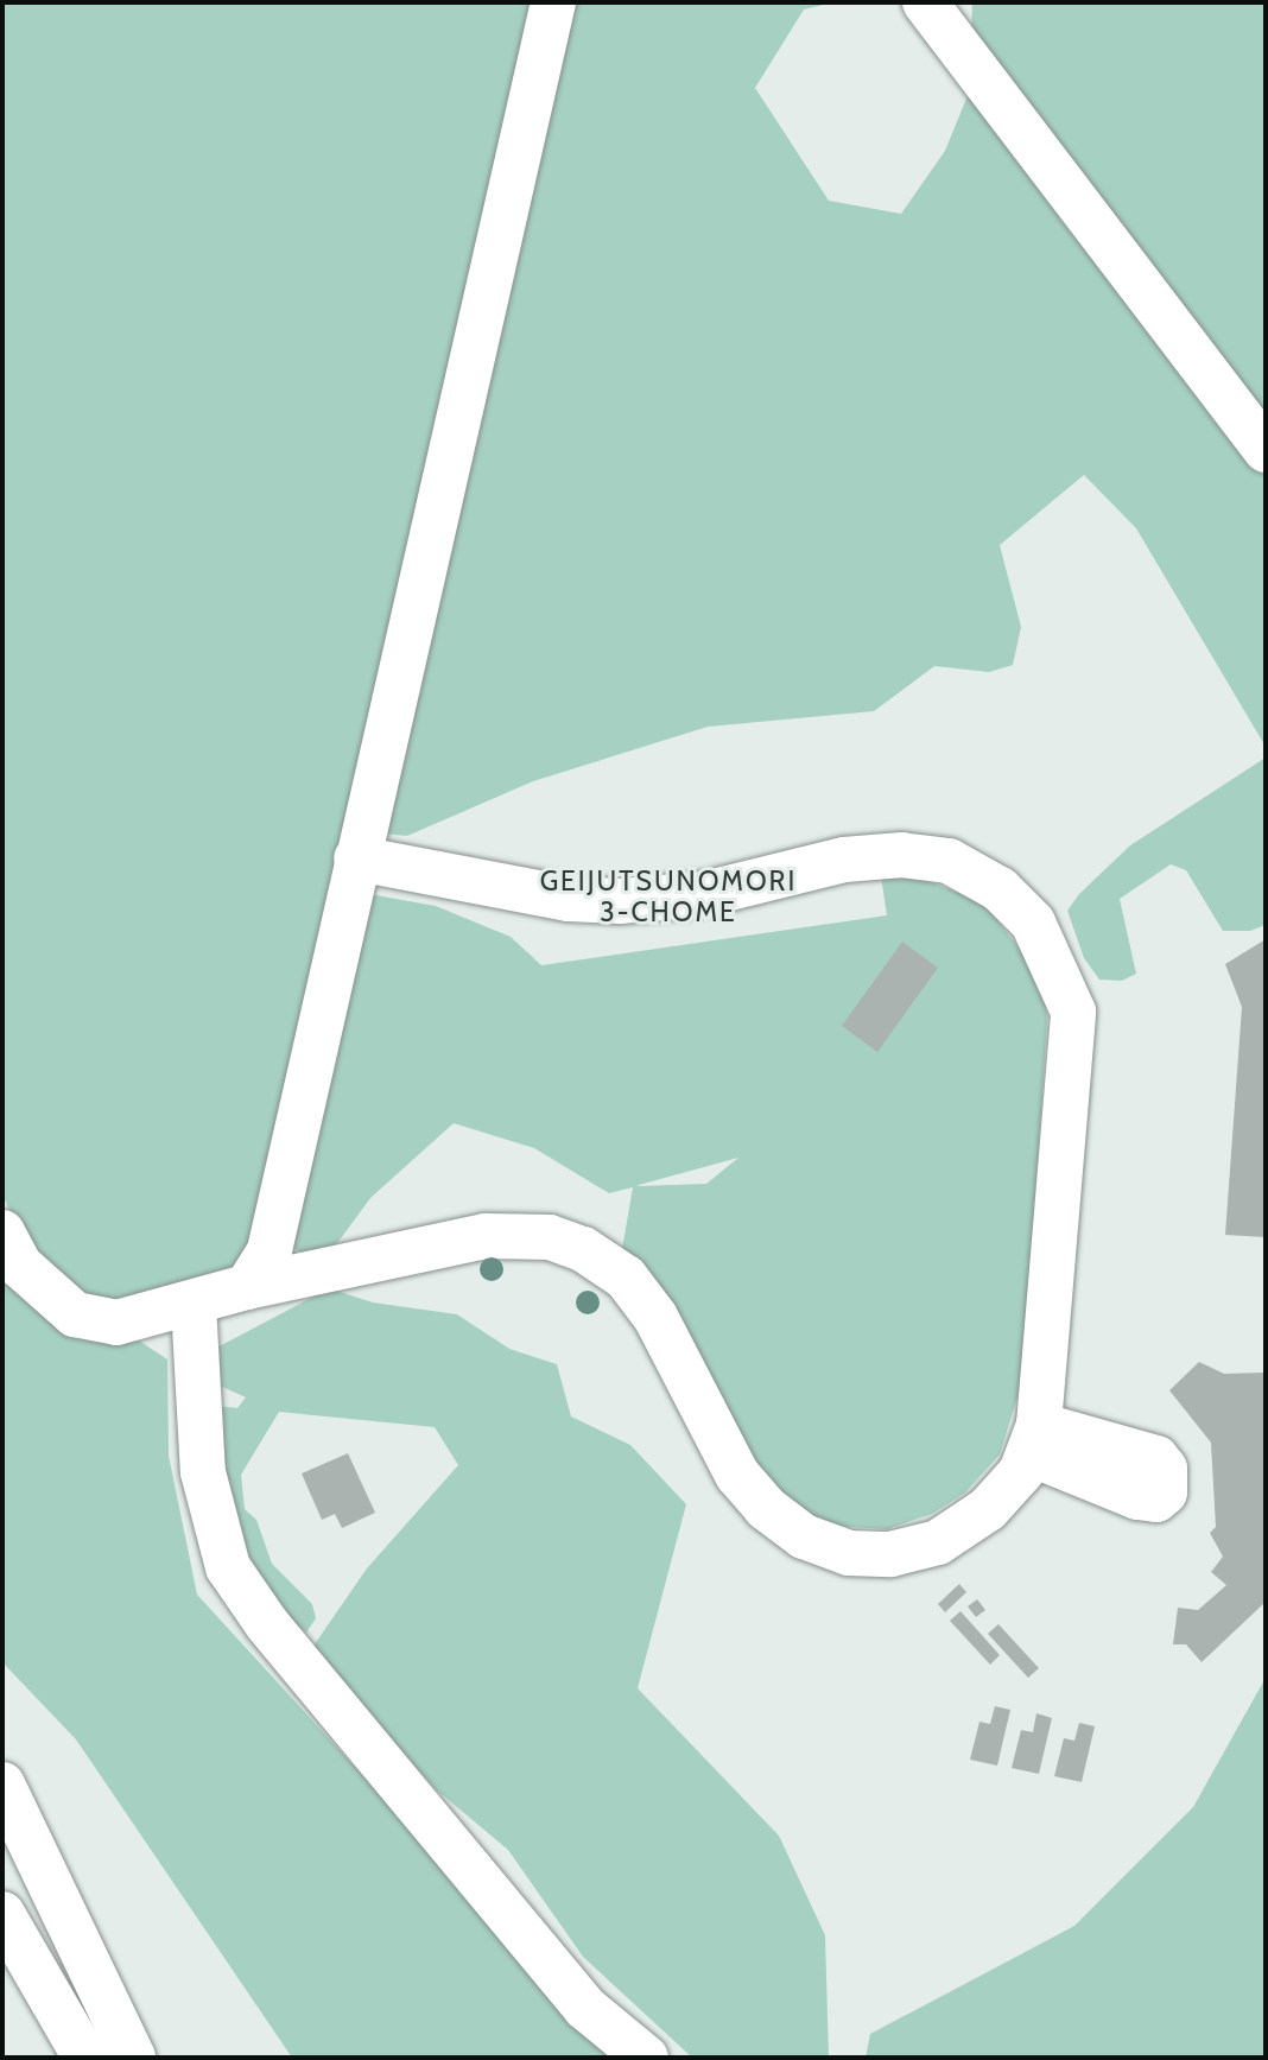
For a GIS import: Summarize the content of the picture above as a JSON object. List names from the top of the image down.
{
  "districts": ["GEIJUTSUNOMORI 3-CHOME"]
}
